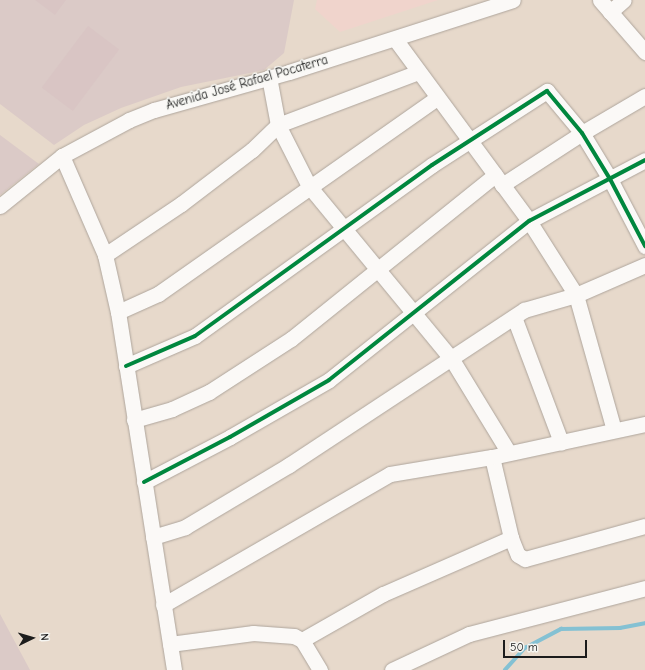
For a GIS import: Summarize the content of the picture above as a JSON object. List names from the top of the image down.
{
  "streets": {
    "street": ["Avenida José Rafael Pocaterra"]
  },
  "scale_bar": "50 m",
  "north": "right"
}
